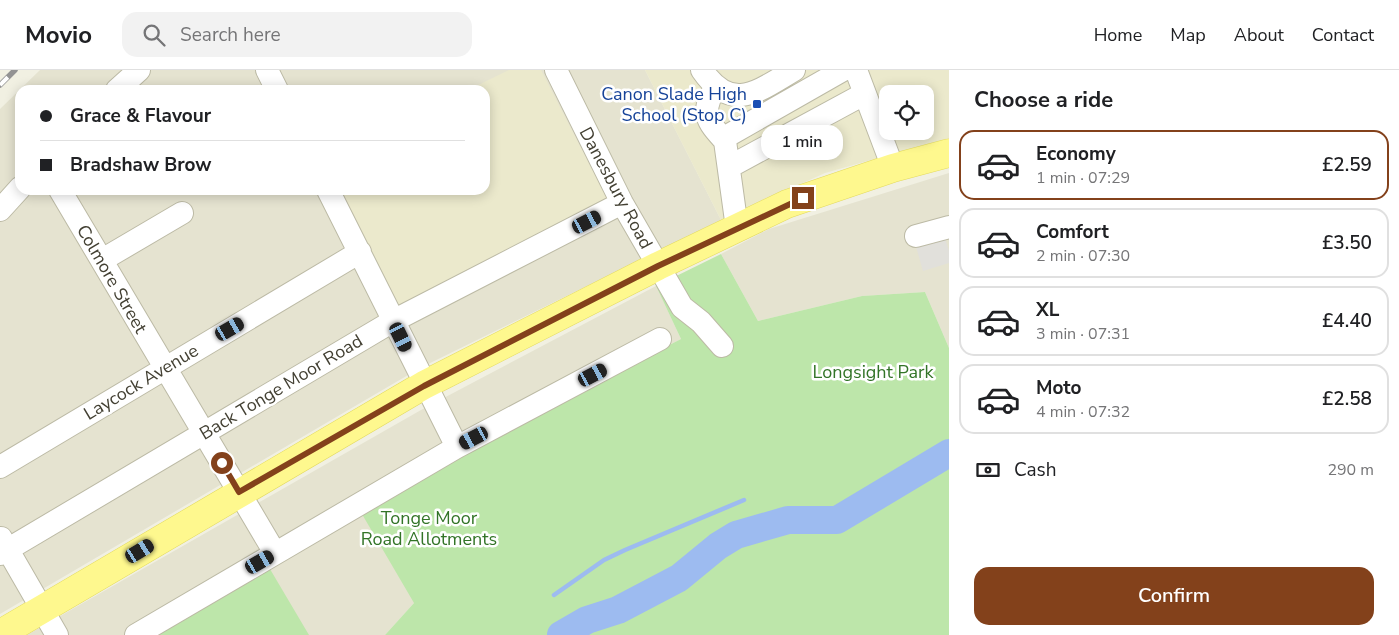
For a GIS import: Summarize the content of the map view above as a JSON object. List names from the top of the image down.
{
  "streets": {
    "street": [
      "Danesbury Road",
      "Colmore Street",
      "Laycock Avenue",
      "Back Tonge Moor Road"
    ]
  },
  "crossings": [
    ["Danesbury Road", "Back Tonge Moor Road"],
    ["Colmore Street", "Laycock Avenue"],
    ["Colmore Street", "Back Tonge Moor Road"]
  ],
  "parks": ["Longsight Park", "Tonge Moor Road Allotments"],
  "places": {
    "transit": ["Canon Slade High School (Stop C)"]
  },
  "page": {
    "header": "Movio",
    "search": "Search here",
    "nav": [
      "Home",
      "Map",
      "About",
      "Contact"
    ],
    "heading": "Choose a ride",
    "banner": ["Grace & Flavour", "Bradshaw Brow"],
    "bubble": "1 min",
    "list": [
      {
        "name": "Economy",
        "note": "1 min · 07:29",
        "value": "£2.59"
      },
      {
        "name": "Comfort",
        "note": "2 min · 07:30",
        "value": "£3.50"
      },
      {
        "name": "XL",
        "note": "3 min · 07:31",
        "value": "£4.40"
      },
      {
        "name": "Moto",
        "note": "4 min · 07:32",
        "value": "£2.58"
      }
    ],
    "pay": ["Cash", "290 m"],
    "buttons": "Confirm"
  }
}
